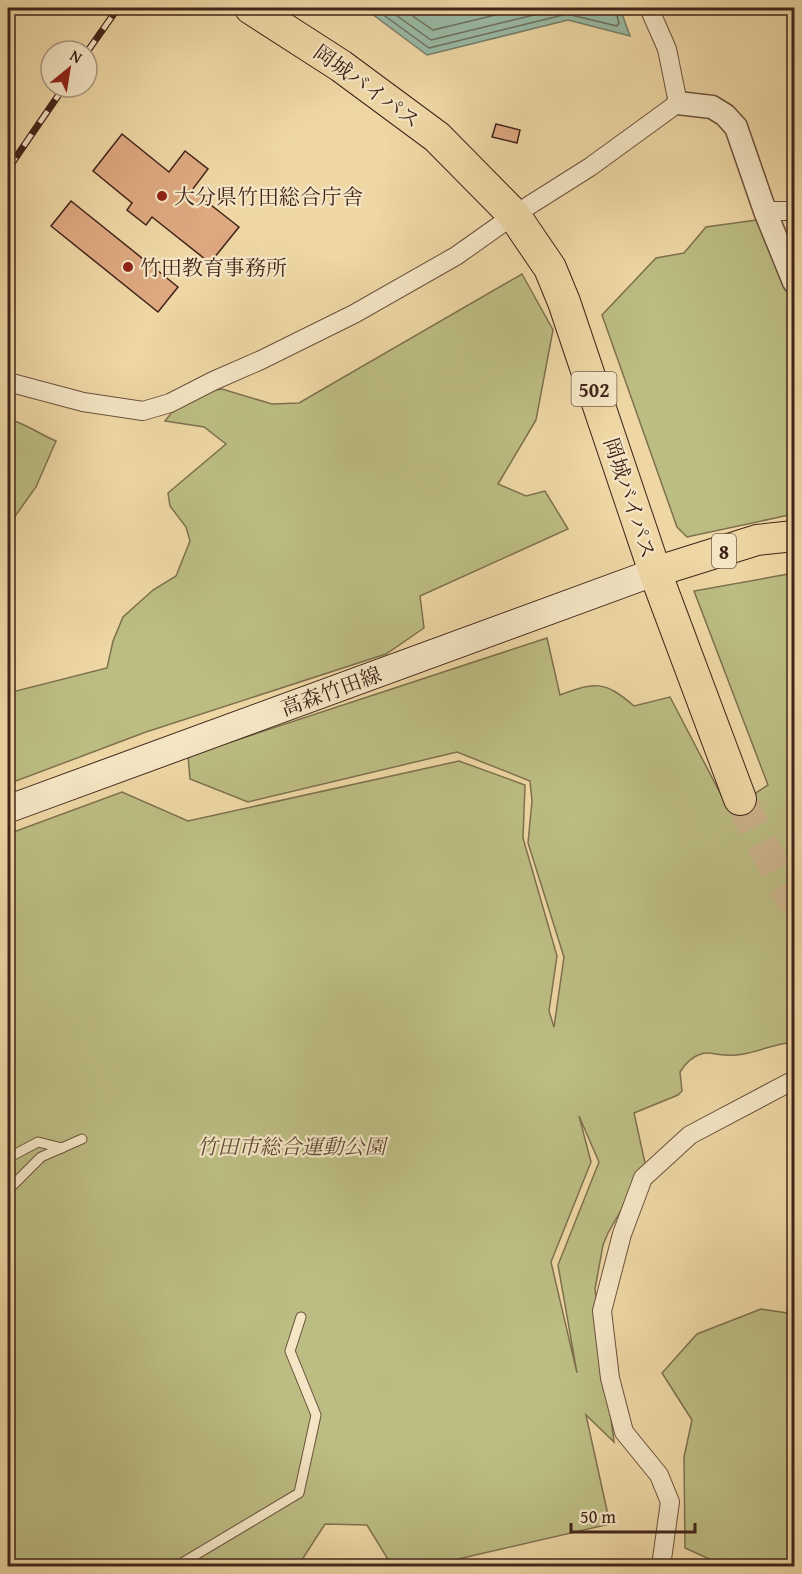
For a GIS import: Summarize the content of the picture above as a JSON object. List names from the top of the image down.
{
  "streets": {
    "highway": ["岡城バイパス", "502"],
    "main road": ["8", "高森竹田線"]
  },
  "crossings": [
    ["岡城バイパス", "8"],
    ["岡城バイパス", "高森竹田線"],
    ["8", "高森竹田線"]
  ],
  "parks": ["竹田市総合運動公園"],
  "places": ["大分県竹田総合庁舎", "竹田教育事務所"],
  "scale_bar": "50 m",
  "north": "top right"
}
